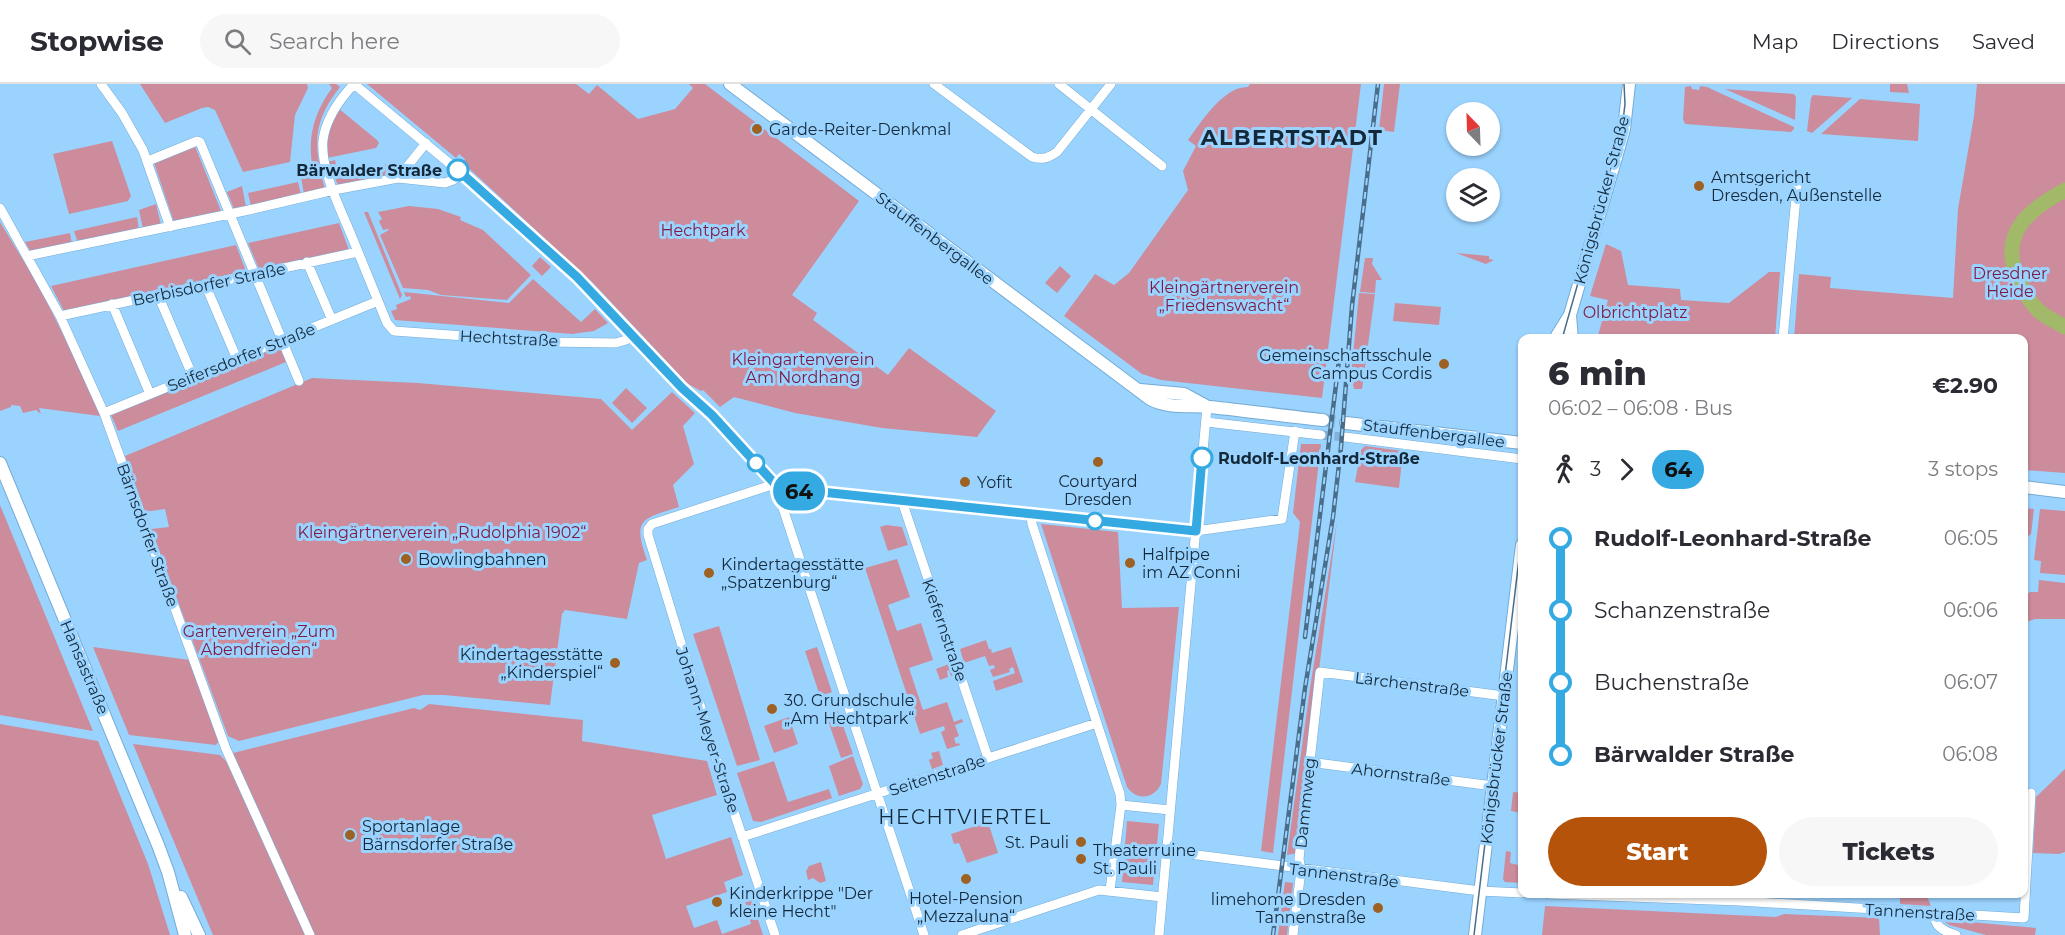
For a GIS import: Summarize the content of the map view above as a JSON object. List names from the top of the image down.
{
  "streets": {
    "main road": ["Königsbrücker Straße", "Stauffenbergallee", "Hansastraße"],
    "street": [
      "Berbisdorfer Straße",
      "Hechtstraße",
      "Seifersdorfer Straße",
      "Bärnsdorfer Straße",
      "Kiefernstraße",
      "Lärchenstraße",
      "Johann-Meyer-Straße",
      "Ahornstraße",
      "Seitenstraße",
      "Dammweg",
      "Tannenstraße"
    ]
  },
  "crossings": [
    ["Königsbrücker Straße", "Lärchenstraße"],
    ["Königsbrücker Straße", "Ahornstraße"],
    ["Königsbrücker Straße", "Tannenstraße"],
    ["Berbisdorfer Straße", "Bärnsdorfer Straße"],
    ["Hechtstraße", "Seifersdorfer Straße"],
    ["Seifersdorfer Straße", "Bärnsdorfer Straße"],
    ["Kiefernstraße", "Seitenstraße"],
    ["Lärchenstraße", "Dammweg"],
    ["Johann-Meyer-Straße", "Seitenstraße"],
    ["Ahornstraße", "Dammweg"],
    ["Dammweg", "Tannenstraße"]
  ],
  "districts": ["ALBERTSTADT", "HECHTVIERTEL"],
  "parks": [
    "Hechtpark",
    "Dresdner Heide",
    "Kleingärtnerverein „Friedenswacht“",
    "Olbrichtplatz",
    "Kleingartenverein Am Nordhang",
    "Kleingärtnerverein „Rudolphia 1902“",
    "Gartenverein „Zum Abendfrieden“"
  ],
  "places": [
    "Garde-Reiter-Denkmal",
    "Bärwalder Straße",
    "Amtsgericht Dresden, Außenstelle",
    "Gemeinschaftsschule Campus Cordis",
    "Rudolf-Leonhard-Straße",
    "Courtyard Dresden",
    "Yofit",
    "Bowlingbahnen",
    "Halfpipe im AZ Conni",
    "Kindertagesstätte „Spatzenburg“",
    "Kindertagesstätte „Kinderspiel“",
    "30. Grundschule „Am Hechtpark“",
    "Sportanlage Bärnsdorfer Straße",
    "St. Pauli",
    "Theaterruine St. Pauli",
    "Hotel-Pension „Mezzaluna“",
    "Kinderkrippe \"Der kleine Hecht\"",
    "limehome Dresden Tannenstraße"
  ],
  "lines": ["bus line 64"],
  "north": "top left",
  "page": {
    "header": "Stopwise",
    "search": "Search here",
    "nav": ["Map", "Directions", "Saved"],
    "on_map": "64",
    "heading": ["6 min", "06:02 – 06:08 · Bus", "€2.90"],
    "legs": ["3", "64", "3 stops"],
    "list": [
      {
        "name": "Rudolf-Leonhard-Straße",
        "value": "06:05"
      },
      {
        "name": "Schanzenstraße",
        "value": "06:06"
      },
      {
        "name": "Buchenstraße",
        "value": "06:07"
      },
      {
        "name": "Bärwalder Straße",
        "value": "06:08"
      }
    ],
    "buttons": ["Start", "Tickets"]
  }
}
